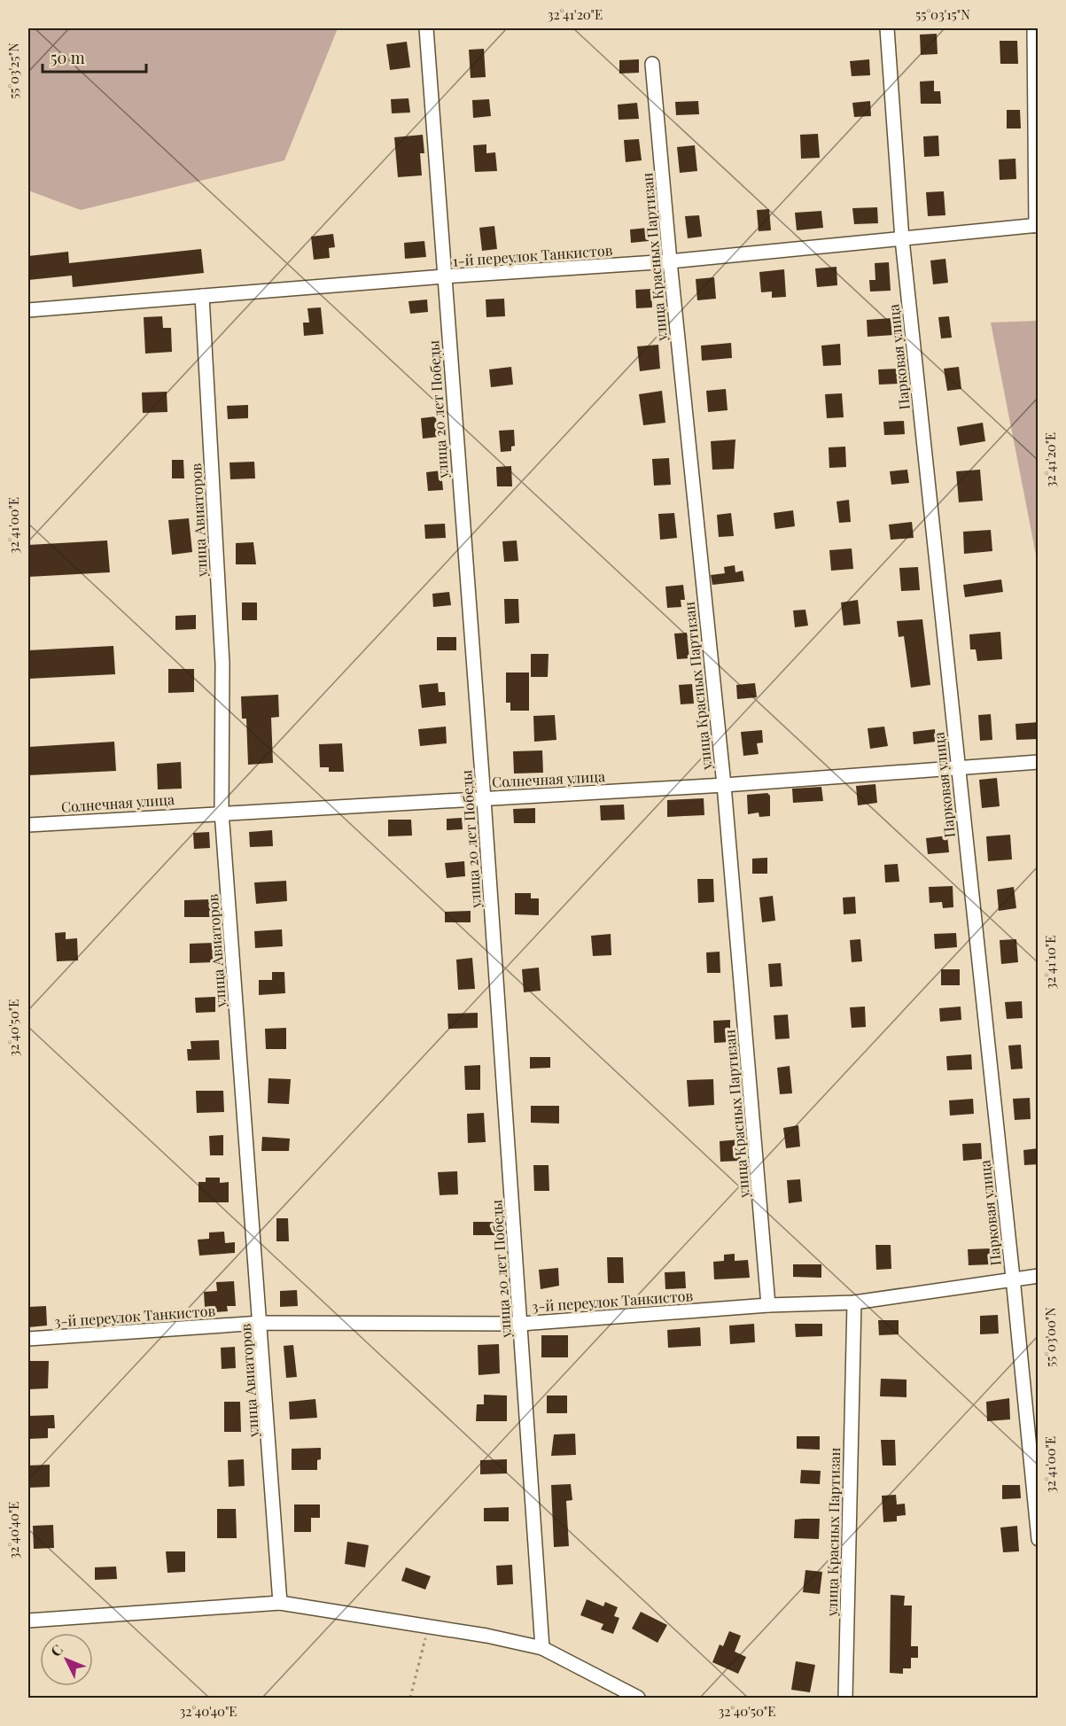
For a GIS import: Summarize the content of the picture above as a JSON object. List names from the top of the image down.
{
  "streets": {
    "street": [
      "1-й переулок Танкистов",
      "улица Красных Партизан",
      "Парковая улица",
      "улица 20 лет Победы",
      "улица Авиаторов",
      "Солнечная улица",
      "3-й переулок Танкистов"
    ]
  },
  "crossings": [
    ["1-й переулок Танкистов", "улица Красных Партизан"],
    ["1-й переулок Танкистов", "Парковая улица"],
    ["1-й переулок Танкистов", "улица 20 лет Победы"],
    ["1-й переулок Танкистов", "улица Авиаторов"],
    ["улица Красных Партизан", "Солнечная улица"],
    ["улица Красных Партизан", "3-й переулок Танкистов"],
    ["Парковая улица", "Солнечная улица"],
    ["Парковая улица", "3-й переулок Танкистов"],
    ["улица 20 лет Победы", "Солнечная улица"],
    ["улица 20 лет Победы", "3-й переулок Танкистов"],
    ["улица Авиаторов", "Солнечная улица"],
    ["улица Авиаторов", "3-й переулок Танкистов"]
  ],
  "scale_bar": "50 m",
  "north": "top left",
  "coordinates": [
    "32°41'20\"E",
    "55°03'15\"N",
    "55°03'25\"N",
    "32°41'00\"E",
    "32°41'10\"E",
    "32°40'50\"E",
    "55°03'00\"N",
    "32°40'40\"E"
  ]
}
